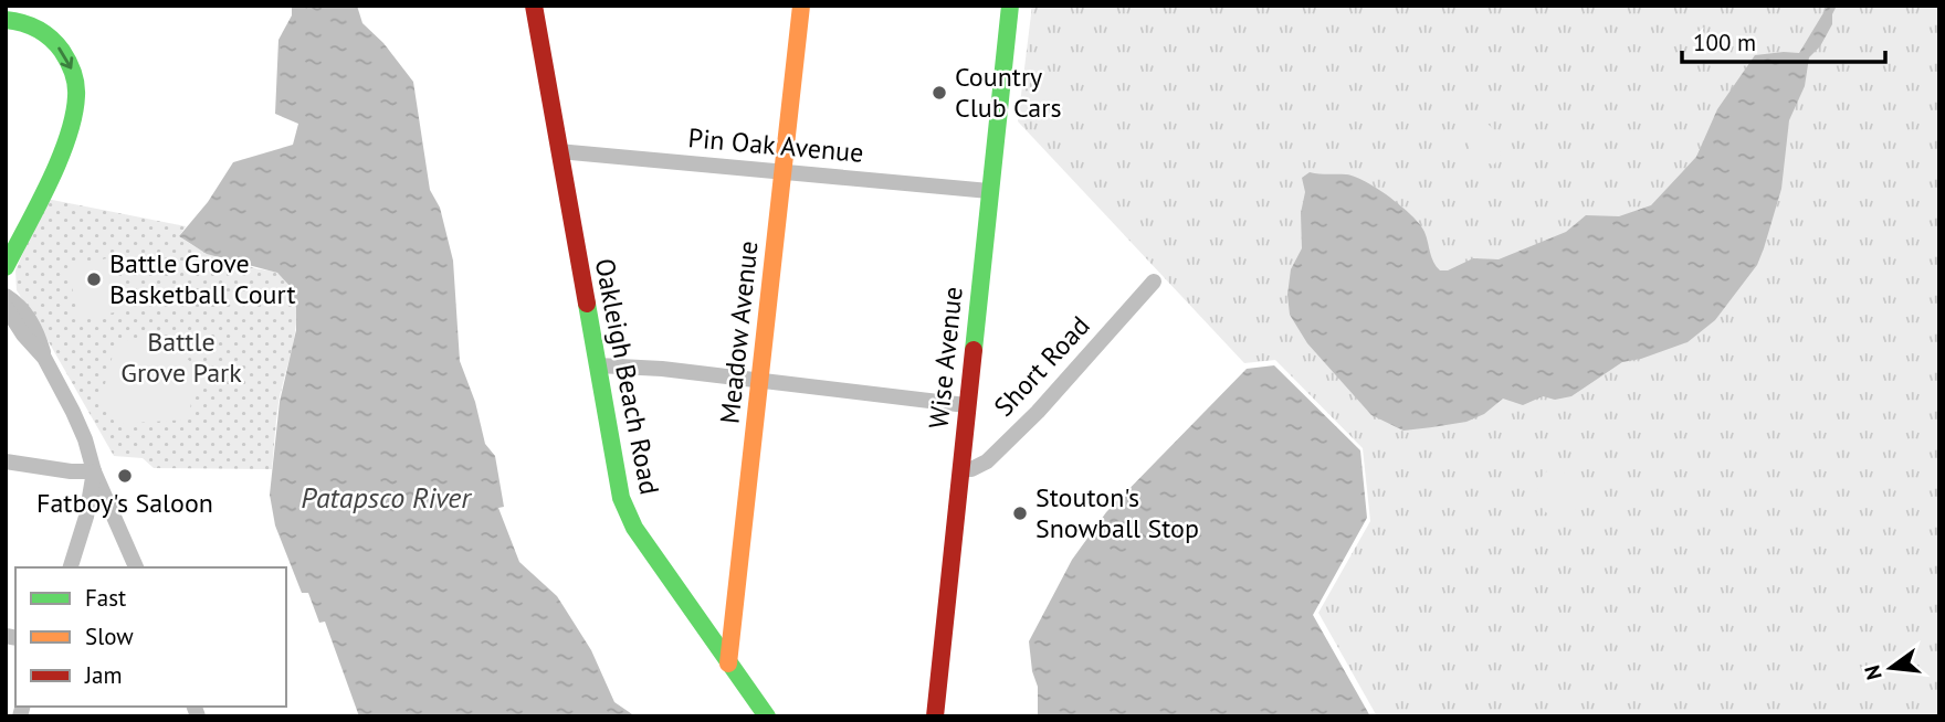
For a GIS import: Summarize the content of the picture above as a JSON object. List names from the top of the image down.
{
  "streets": {
    "street": [
      "Pin Oak Avenue",
      "Meadow Avenue",
      "Wise Avenue",
      "Short Road",
      "Oakleigh Beach Road"
    ]
  },
  "crossings": [
    ["Pin Oak Avenue", "Meadow Avenue"],
    ["Pin Oak Avenue", "Wise Avenue"],
    ["Pin Oak Avenue", "Oakleigh Beach Road"],
    ["Meadow Avenue", "Oakleigh Beach Road"],
    ["Wise Avenue", "Short Road"]
  ],
  "water": ["Patapsco River"],
  "parks": ["Battle Grove Park"],
  "places": [
    "Country Club Cars",
    "Battle Grove Basketball Court",
    "Fatboy's Saloon",
    "Stouton's Snowball Stop"
  ],
  "legend": ["Fast", "Slow", "Jam"],
  "scale_bar": "100 m",
  "north": "left"
}
